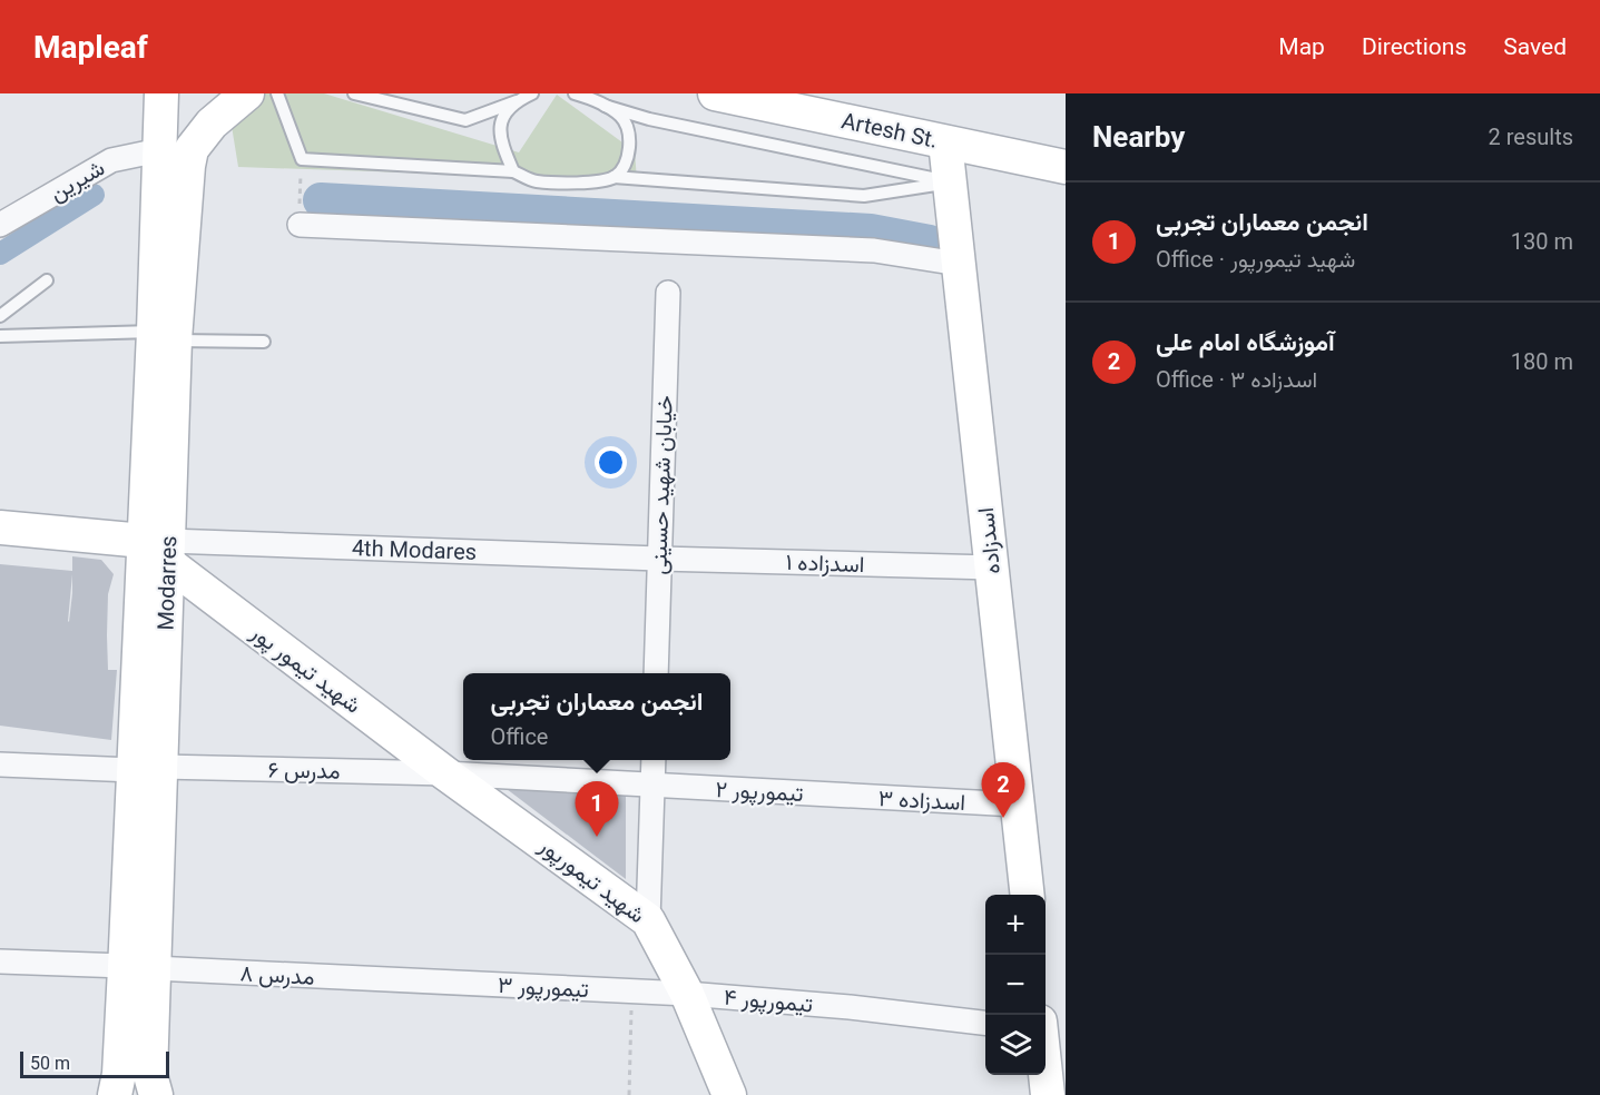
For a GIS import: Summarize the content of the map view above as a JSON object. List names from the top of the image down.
{
  "streets": {
    "street": [
      "Artesh St.",
      "شیرین",
      "خیابان شهید حسینی",
      "اسدزاده",
      "4th Modares",
      "اسدزاده ۱",
      "Modarres",
      "شهید تیمور پور",
      "مدرس ۶",
      "تیمورپور ۲",
      "اسدزاده ۳",
      "شهید تیمورپور",
      "مدرس ۸",
      "تیمورپور ۳",
      "تیمورپور ۴"
    ]
  },
  "crossings": [
    ["Artesh St.", "اسدزاده"],
    ["شیرین", "Modarres"],
    ["خیابان شهید حسینی", "4th Modares"],
    ["خیابان شهید حسینی", "اسدزاده ۱"],
    ["اسدزاده", "اسدزاده ۱"],
    ["اسدزاده", "اسدزاده ۳"],
    ["4th Modares", "اسدزاده ۱"],
    ["4th Modares", "Modarres"],
    ["4th Modares", "شهید تیمور پور"],
    ["Modarres", "شهید تیمور پور"],
    ["Modarres", "مدرس ۶"],
    ["Modarres", "مدرس ۸"],
    ["شهید تیمور پور", "مدرس ۶"],
    ["شهید تیمور پور", "شهید تیمورپور"],
    ["مدرس ۶", "تیمورپور ۲"],
    ["مدرس ۶", "شهید تیمورپور"],
    ["تیمورپور ۲", "اسدزاده ۳"],
    ["شهید تیمورپور", "تیمورپور ۳"],
    ["شهید تیمورپور", "تیمورپور ۴"],
    ["مدرس ۸", "تیمورپور ۳"],
    ["تیمورپور ۳", "تیمورپور ۴"]
  ],
  "scale_bar": "50 m",
  "page": {
    "header": "Mapleaf",
    "nav": ["Map", "Directions", "Saved"],
    "heading": ["Nearby", "2 results"],
    "list": [
      {
        "mark": "1",
        "name": "انجمن معماران تجربی",
        "note": "Office · شهید تیمورپور",
        "value": "130 m"
      },
      {
        "mark": "2",
        "name": "آموزشگاه امام علی",
        "note": "Office · اسدزاده ۳",
        "value": "180 m"
      }
    ],
    "popup": ["انجمن معماران تجربی", "Office"],
    "pins": ["2", "1"],
    "map_buttons": ["+", "−"],
    "scale": "50 m"
  }
}
